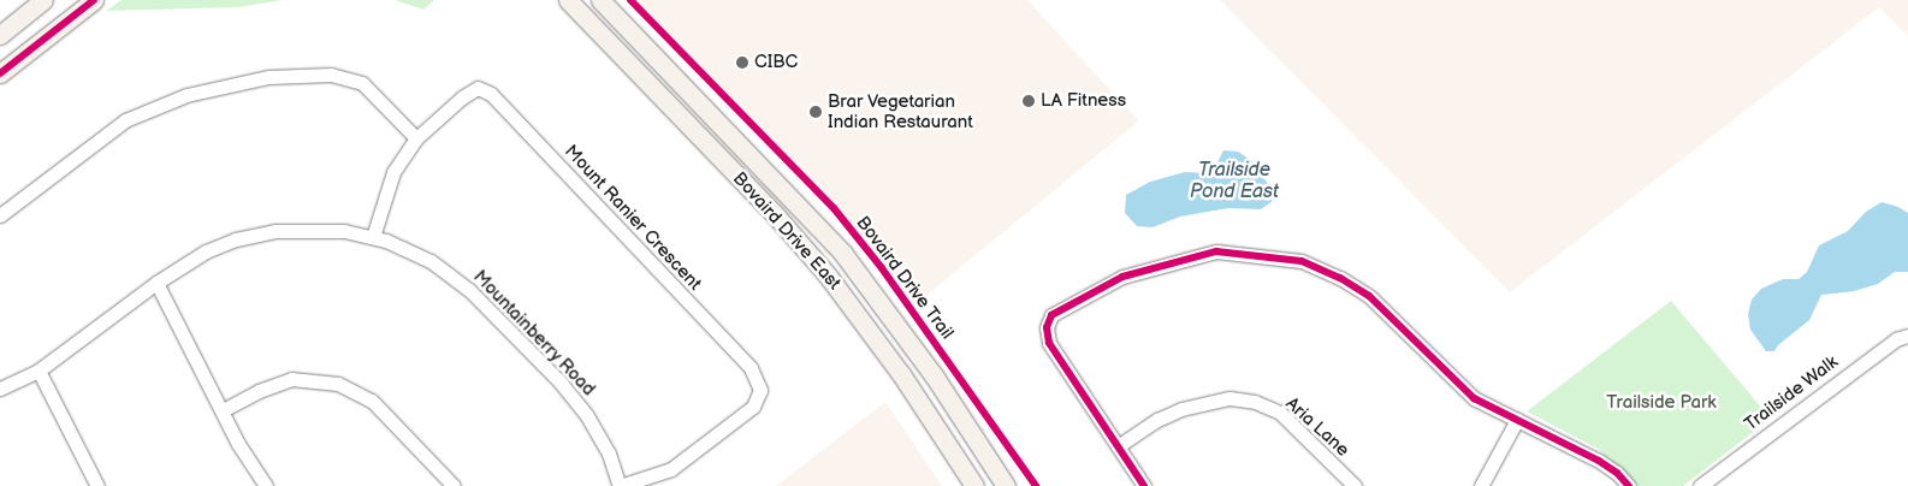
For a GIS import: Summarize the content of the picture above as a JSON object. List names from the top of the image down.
{
  "streets": {
    "main road": ["Bovaird Drive East"],
    "street": [
      "Mount Ranier Crescent",
      "Mountainberry Road",
      "Trailside Walk",
      "Aria Lane"
    ],
    "cycle path": ["Bovaird Drive Trail"]
  },
  "crossings": [
    ["Mount Ranier Crescent", "Mountainberry Road"]
  ],
  "water": ["Trailside Pond East"],
  "parks": ["Trailside Park"],
  "places": ["CIBC", "LA Fitness", "Brar Vegetarian Indian Restaurant"]
}
